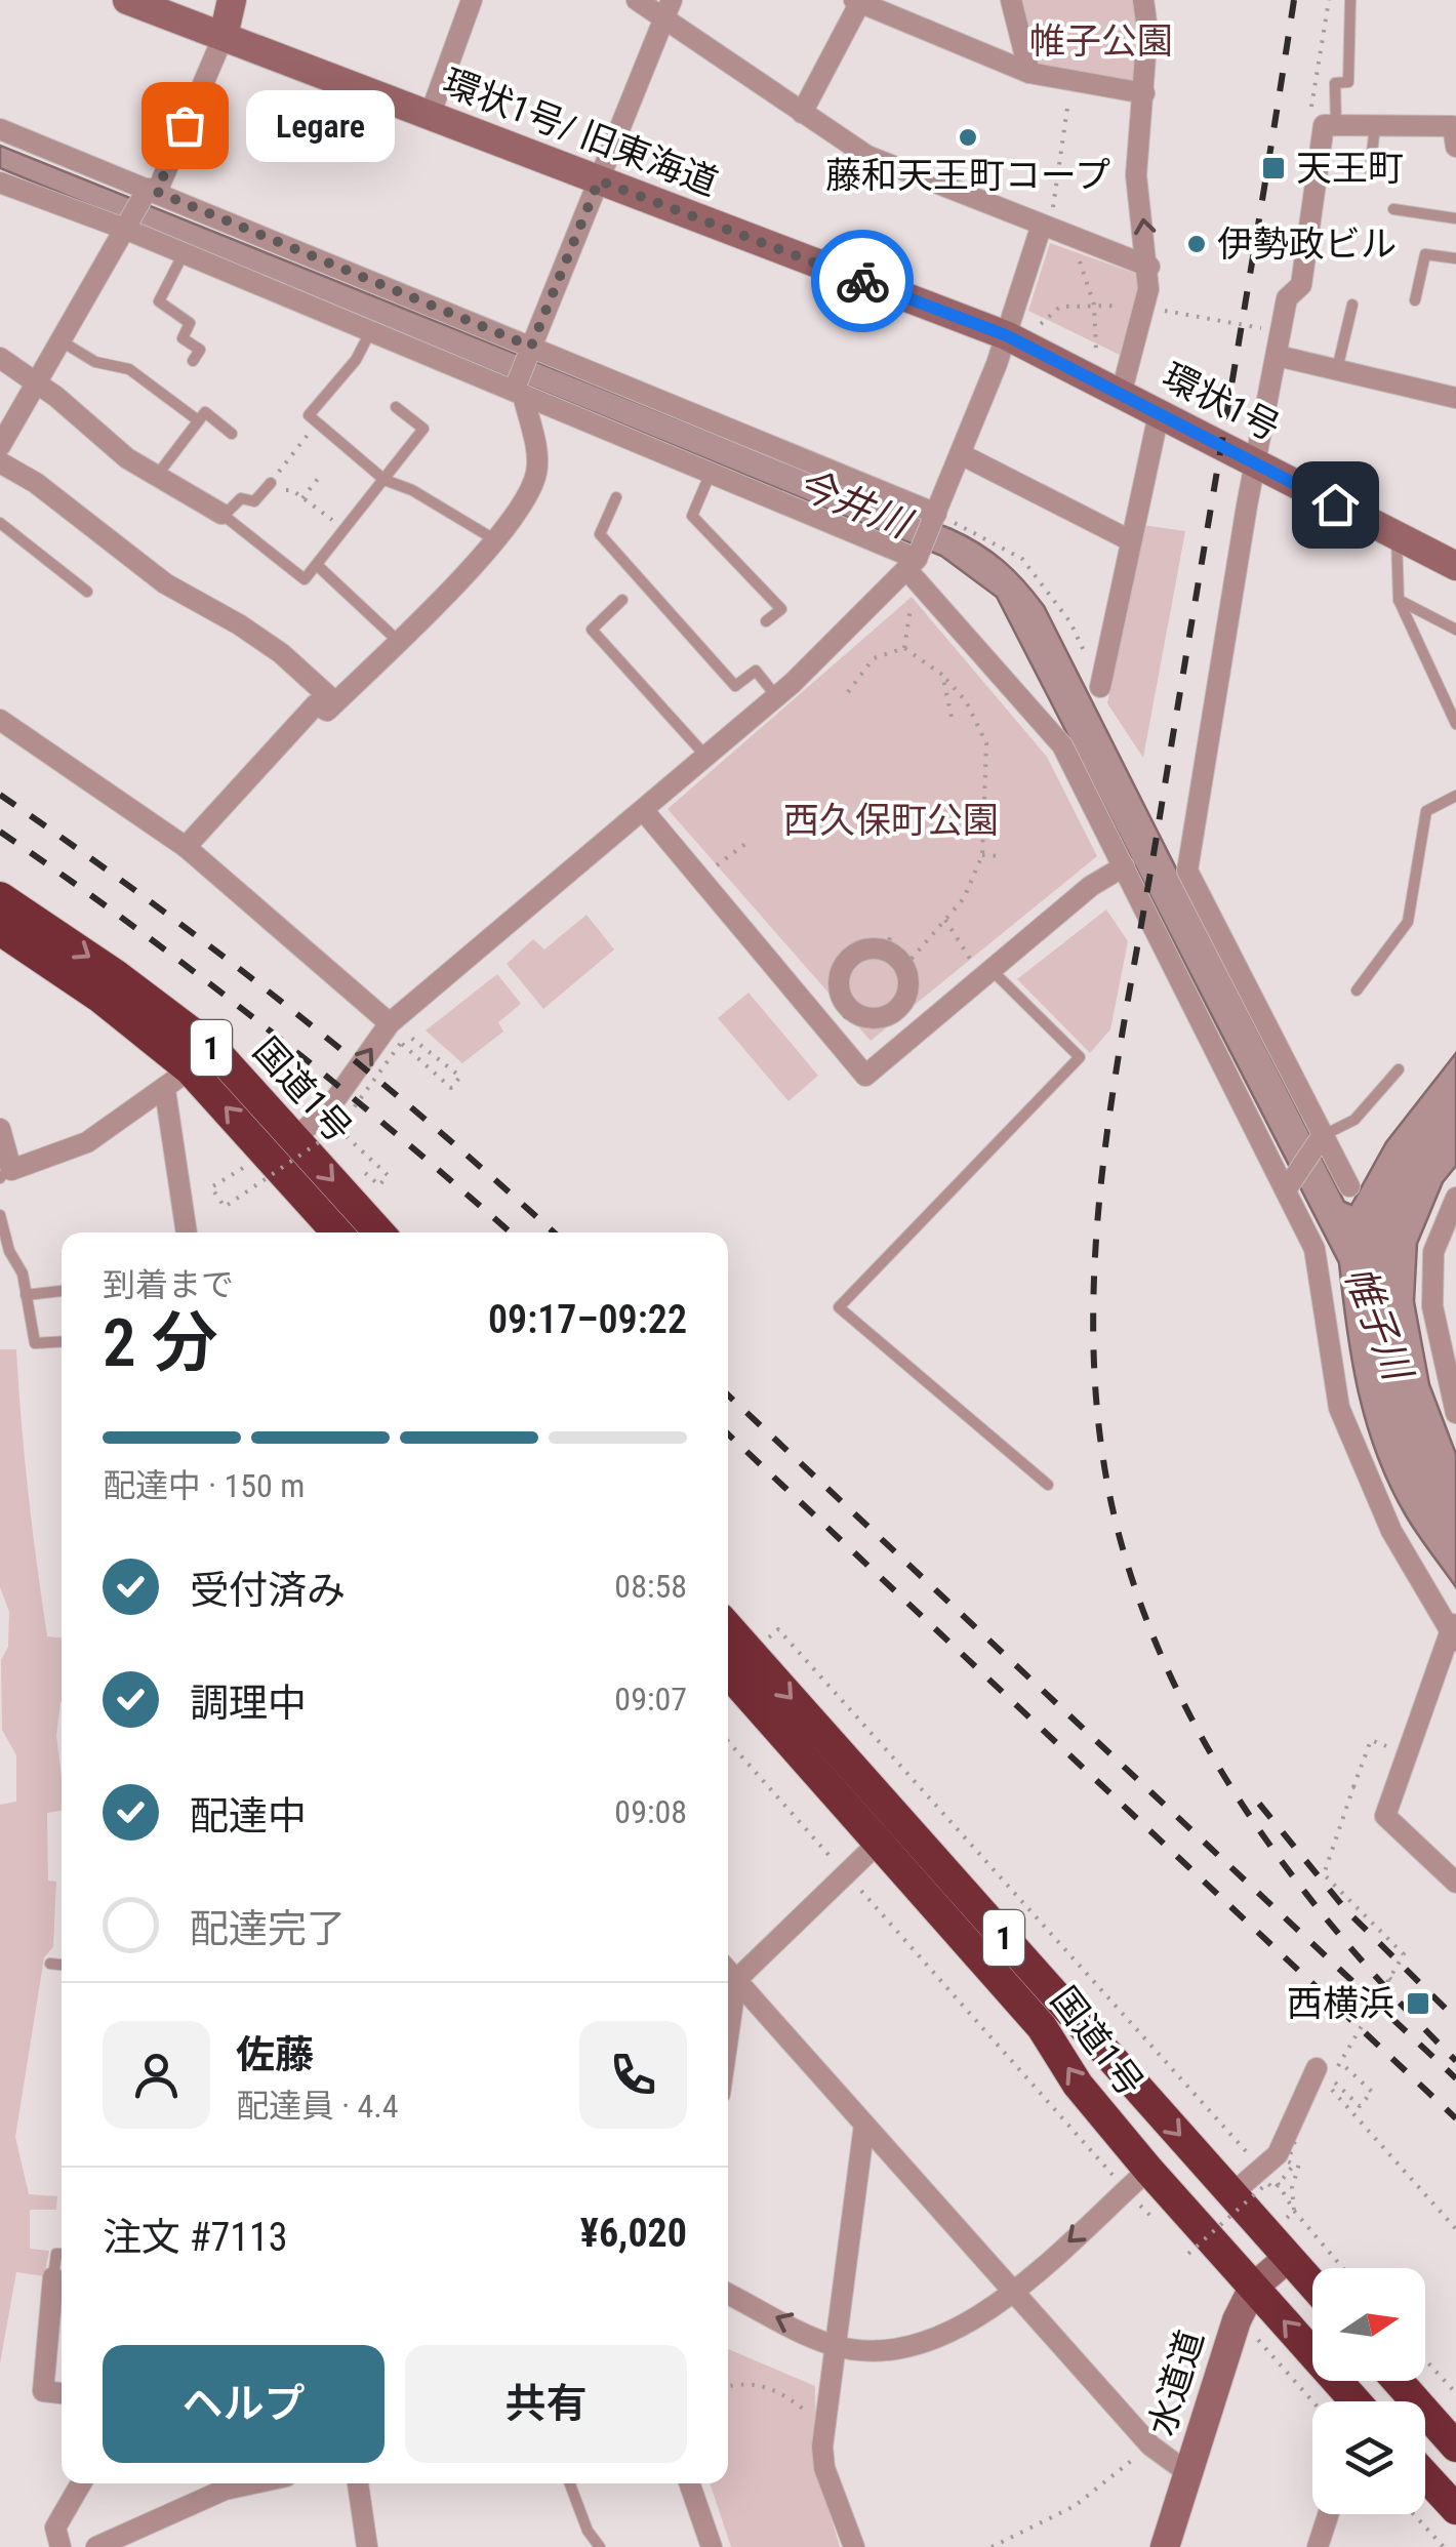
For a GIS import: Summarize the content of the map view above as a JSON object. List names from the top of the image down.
{
  "streets": {
    "highway": ["1", "国道1号"],
    "street": ["環状1号/ 旧東海道", "環状1号", "水道道"]
  },
  "crossings": [
    ["環状1号/ 旧東海道", "環状1号"],
    ["国道1号", "水道道"]
  ],
  "water": ["今井川", "帷子川"],
  "parks": ["帷子公園", "西久保町公園"],
  "places": {
    "other": ["Legare", "藤和天王町コープ", "伊勢政ビル"],
    "transit": ["天王町", "西横浜"]
  },
  "north": "right",
  "page": {
    "bubble": "Legare",
    "heading": ["2 分", "到着まで", "09:17–09:22"],
    "panel": [
      "佐藤",
      "配達員 · 4.4",
      "注文 #7113",
      "¥6,020"
    ],
    "bar": "配達中 · 150 m",
    "list": [
      ["受付済み", "08:58"],
      ["調理中", "09:07"],
      ["配達中", "09:08"],
      "配達完了"
    ],
    "buttons": ["ヘルプ", "共有"]
  }
}
